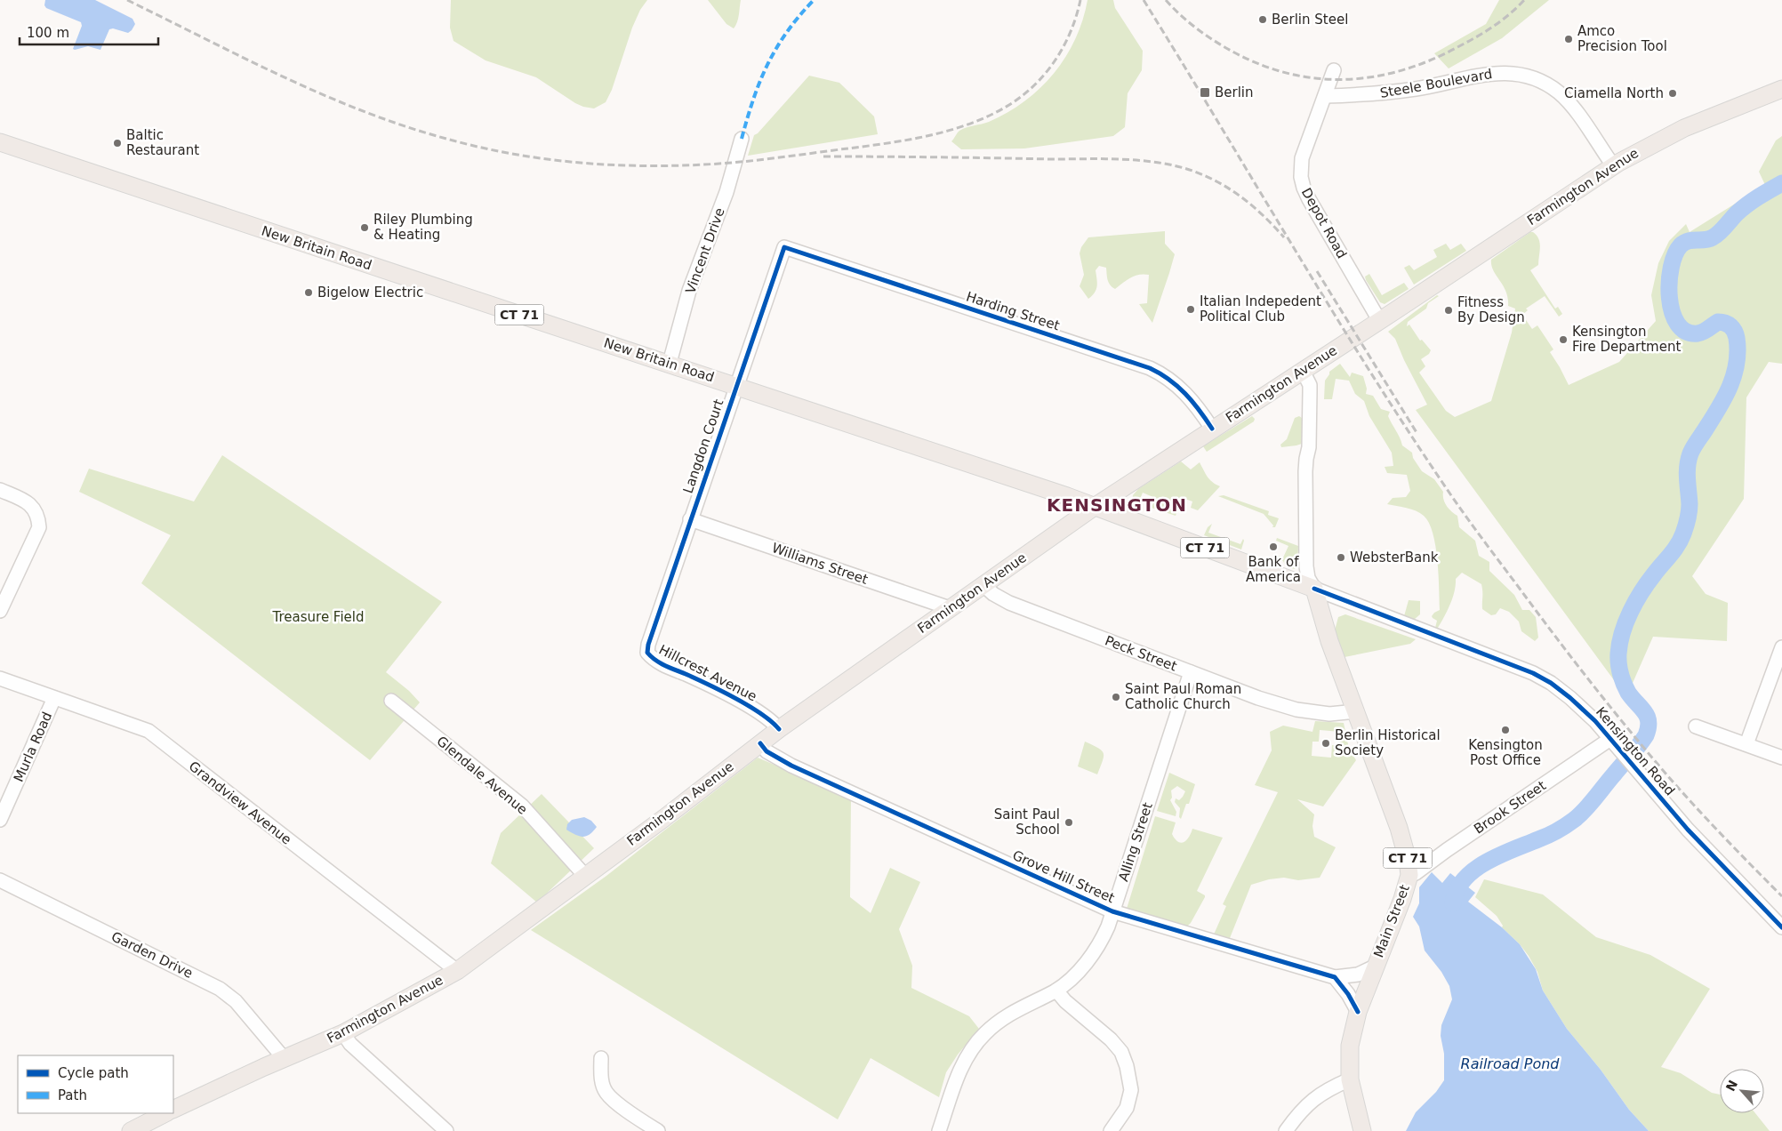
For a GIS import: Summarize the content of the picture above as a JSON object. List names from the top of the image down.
{
  "streets": {
    "main road": [
      "Farmington Avenue",
      "New Britain Road",
      "CT 71",
      "Main Street"
    ],
    "street": [
      "Steele Boulevard",
      "Depot Road",
      "Vincent Drive",
      "Harding Street",
      "Langdon Court",
      "Williams Street",
      "Peck Street",
      "Hillcrest Avenue",
      "Murla Road",
      "Kensington Road",
      "Glendale Avenue",
      "Grandview Avenue",
      "Brook Street",
      "Alling Street",
      "Grove Hill Street",
      "Garden Drive"
    ]
  },
  "crossings": [
    ["Steele Boulevard", "Farmington Avenue"],
    ["Steele Boulevard", "Depot Road"],
    ["Farmington Avenue", "Depot Road"],
    ["Farmington Avenue", "New Britain Road"],
    ["Farmington Avenue", "Harding Street"],
    ["Farmington Avenue", "Williams Street"],
    ["Farmington Avenue", "Peck Street"],
    ["Farmington Avenue", "Hillcrest Avenue"],
    ["Farmington Avenue", "Glendale Avenue"],
    ["Farmington Avenue", "Grandview Avenue"],
    ["Farmington Avenue", "Grove Hill Street"],
    ["Farmington Avenue", "Main Street"],
    ["Farmington Avenue", "Garden Drive"],
    ["New Britain Road", "Vincent Drive"],
    ["New Britain Road", "Langdon Court"],
    ["New Britain Road", "Kensington Road"],
    ["New Britain Road", "Main Street"],
    ["Harding Street", "Langdon Court"],
    ["Langdon Court", "Williams Street"],
    ["Langdon Court", "Hillcrest Avenue"],
    ["Peck Street", "Alling Street"],
    ["Peck Street", "Main Street"],
    ["Murla Road", "Grandview Avenue"],
    ["Kensington Road", "Brook Street"],
    ["Kensington Road", "Main Street"],
    ["Brook Street", "Main Street"],
    ["Alling Street", "Grove Hill Street"],
    ["Grove Hill Street", "Main Street"]
  ],
  "districts": ["KENSINGTON"],
  "water": ["Railroad Pond"],
  "parks": ["Treasure Field"],
  "places": {
    "other": [
      "Berlin Steel",
      "Amco Precision Tool",
      "Ciamella North",
      "Baltic Restaurant",
      "Riley Plumbing & Heating",
      "Bigelow Electric",
      "Italian Indepedent Political Club",
      "Fitness By Design",
      "Kensington Fire Department",
      "Bank of America",
      "WebsterBank",
      "Saint Paul Roman Catholic Church",
      "Kensington Post Office",
      "Berlin Historical Society",
      "Saint Paul School"
    ],
    "transit": ["Berlin"]
  },
  "legend": ["Cycle path", "Path"],
  "scale_bar": "100 m",
  "north": "top left"
}
